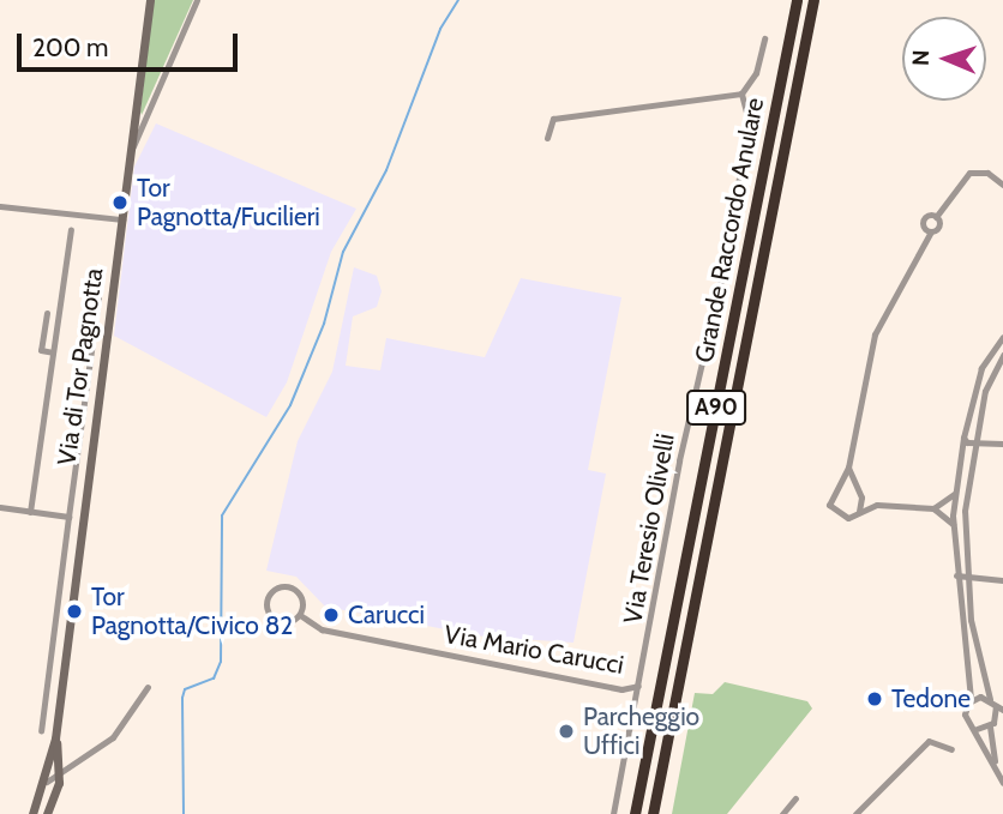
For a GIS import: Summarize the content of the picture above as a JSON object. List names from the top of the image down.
{
  "streets": {
    "highway": ["Grande Raccordo Anulare", "A90"],
    "street": ["Via di Tor Pagnotta", "Via Teresio Olivelli", "Via Mario Carucci"]
  },
  "crossings": [
    ["Via Teresio Olivelli", "Via Mario Carucci"]
  ],
  "places": [
    "Tor Pagnotta/Fucilieri",
    "Tor Pagnotta/Civico 82",
    "Carucci",
    "Tedone",
    "Parcheggio Uffici"
  ],
  "scale_bar": "200 m",
  "north": "left"
}
